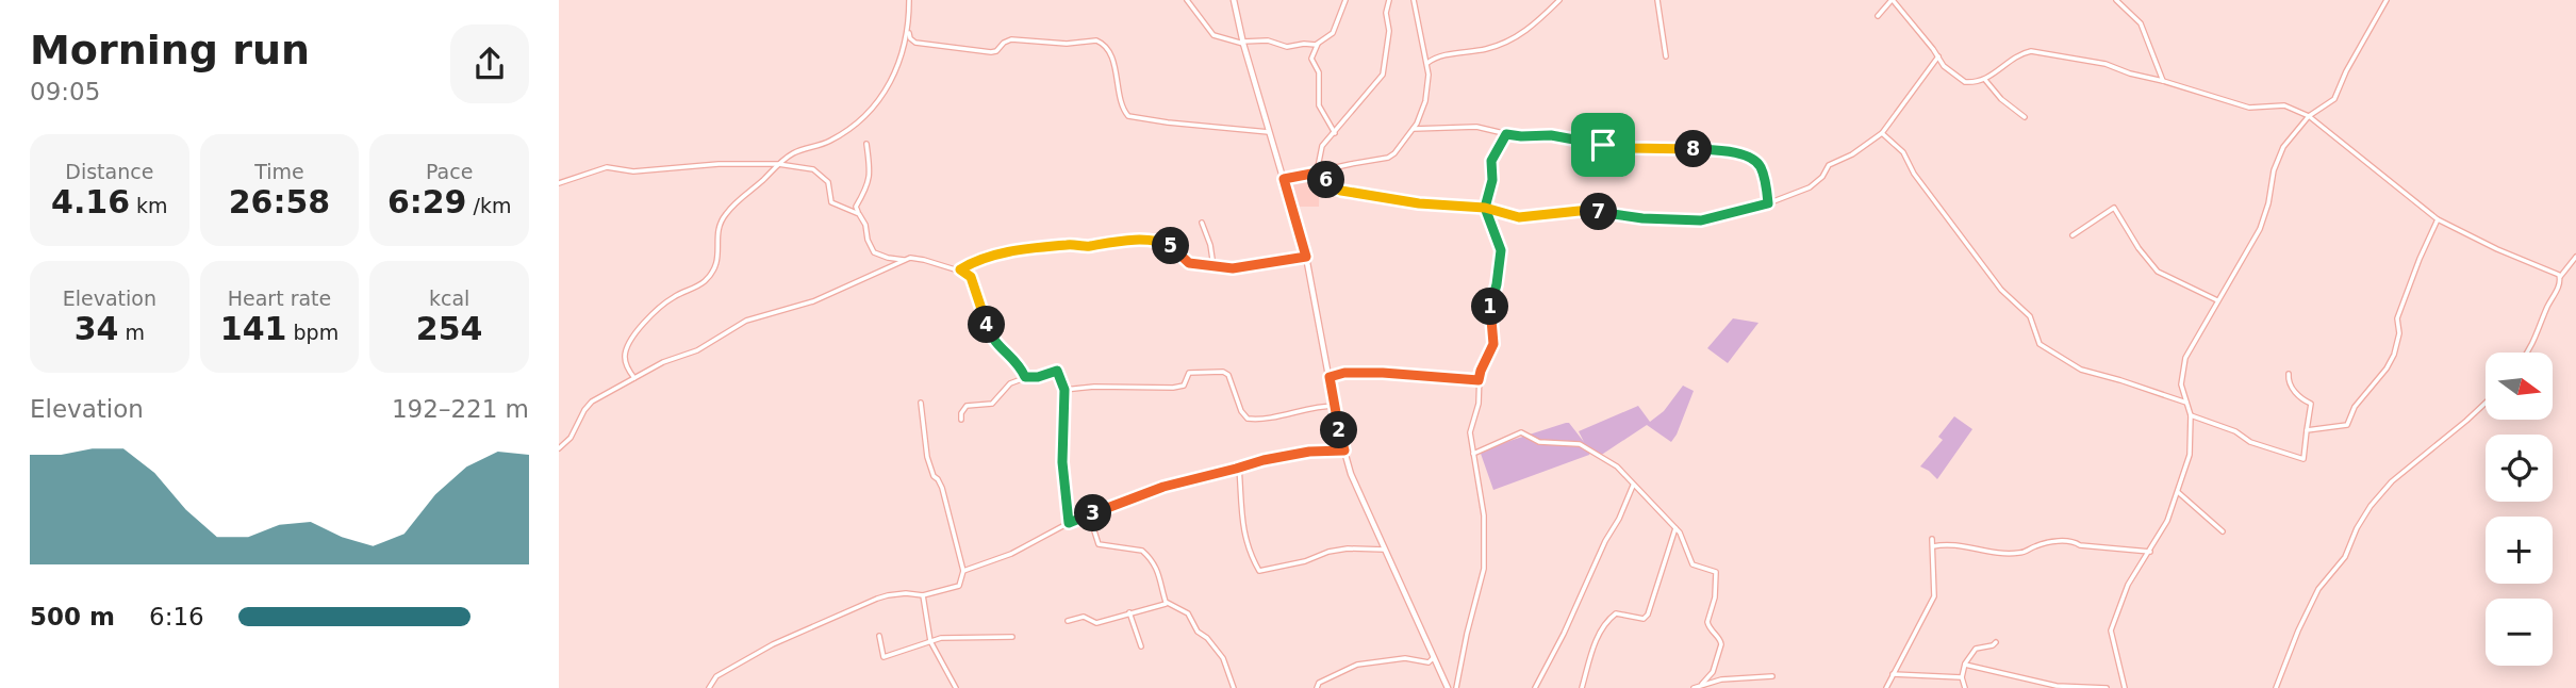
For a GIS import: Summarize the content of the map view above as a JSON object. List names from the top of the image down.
{
  "north": "right",
  "page": {
    "heading": ["Morning run", "09:05"],
    "stats": [
      ["Distance", "4.16 km"],
      ["Time", "26:58"],
      ["Pace", "6:29 /km"],
      ["Elevation", "34 m"],
      ["Heart rate", "141 bpm"],
      ["kcal", "254"]
    ],
    "pins": [
      "8",
      "6",
      "7",
      "5",
      "1",
      "4",
      "2",
      "3"
    ],
    "map_buttons": ["+", "−"],
    "chart": ["Elevation", "192–221 m"],
    "list": [
      {
        "name": "500 m",
        "note": "6:16"
      }
    ]
  }
}
